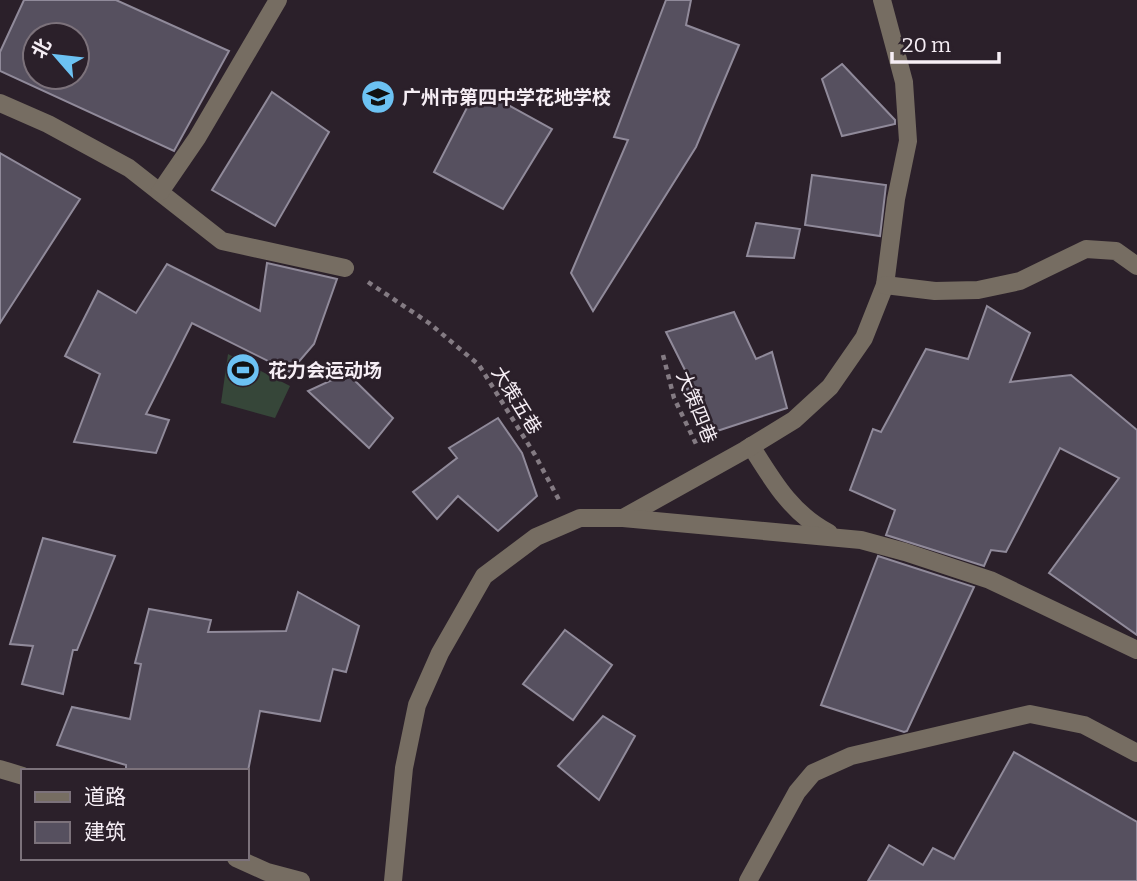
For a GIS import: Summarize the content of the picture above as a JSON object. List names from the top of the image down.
{
  "streets": {
    "path": ["大策五巷", "大策四巷"]
  },
  "places": {
    "school or university": ["广州市第四中学花地学校"],
    "sports": ["花力会运动场"]
  },
  "legend": ["道路", "建筑"],
  "scale_bar": "20 m",
  "north": "top left"
}
